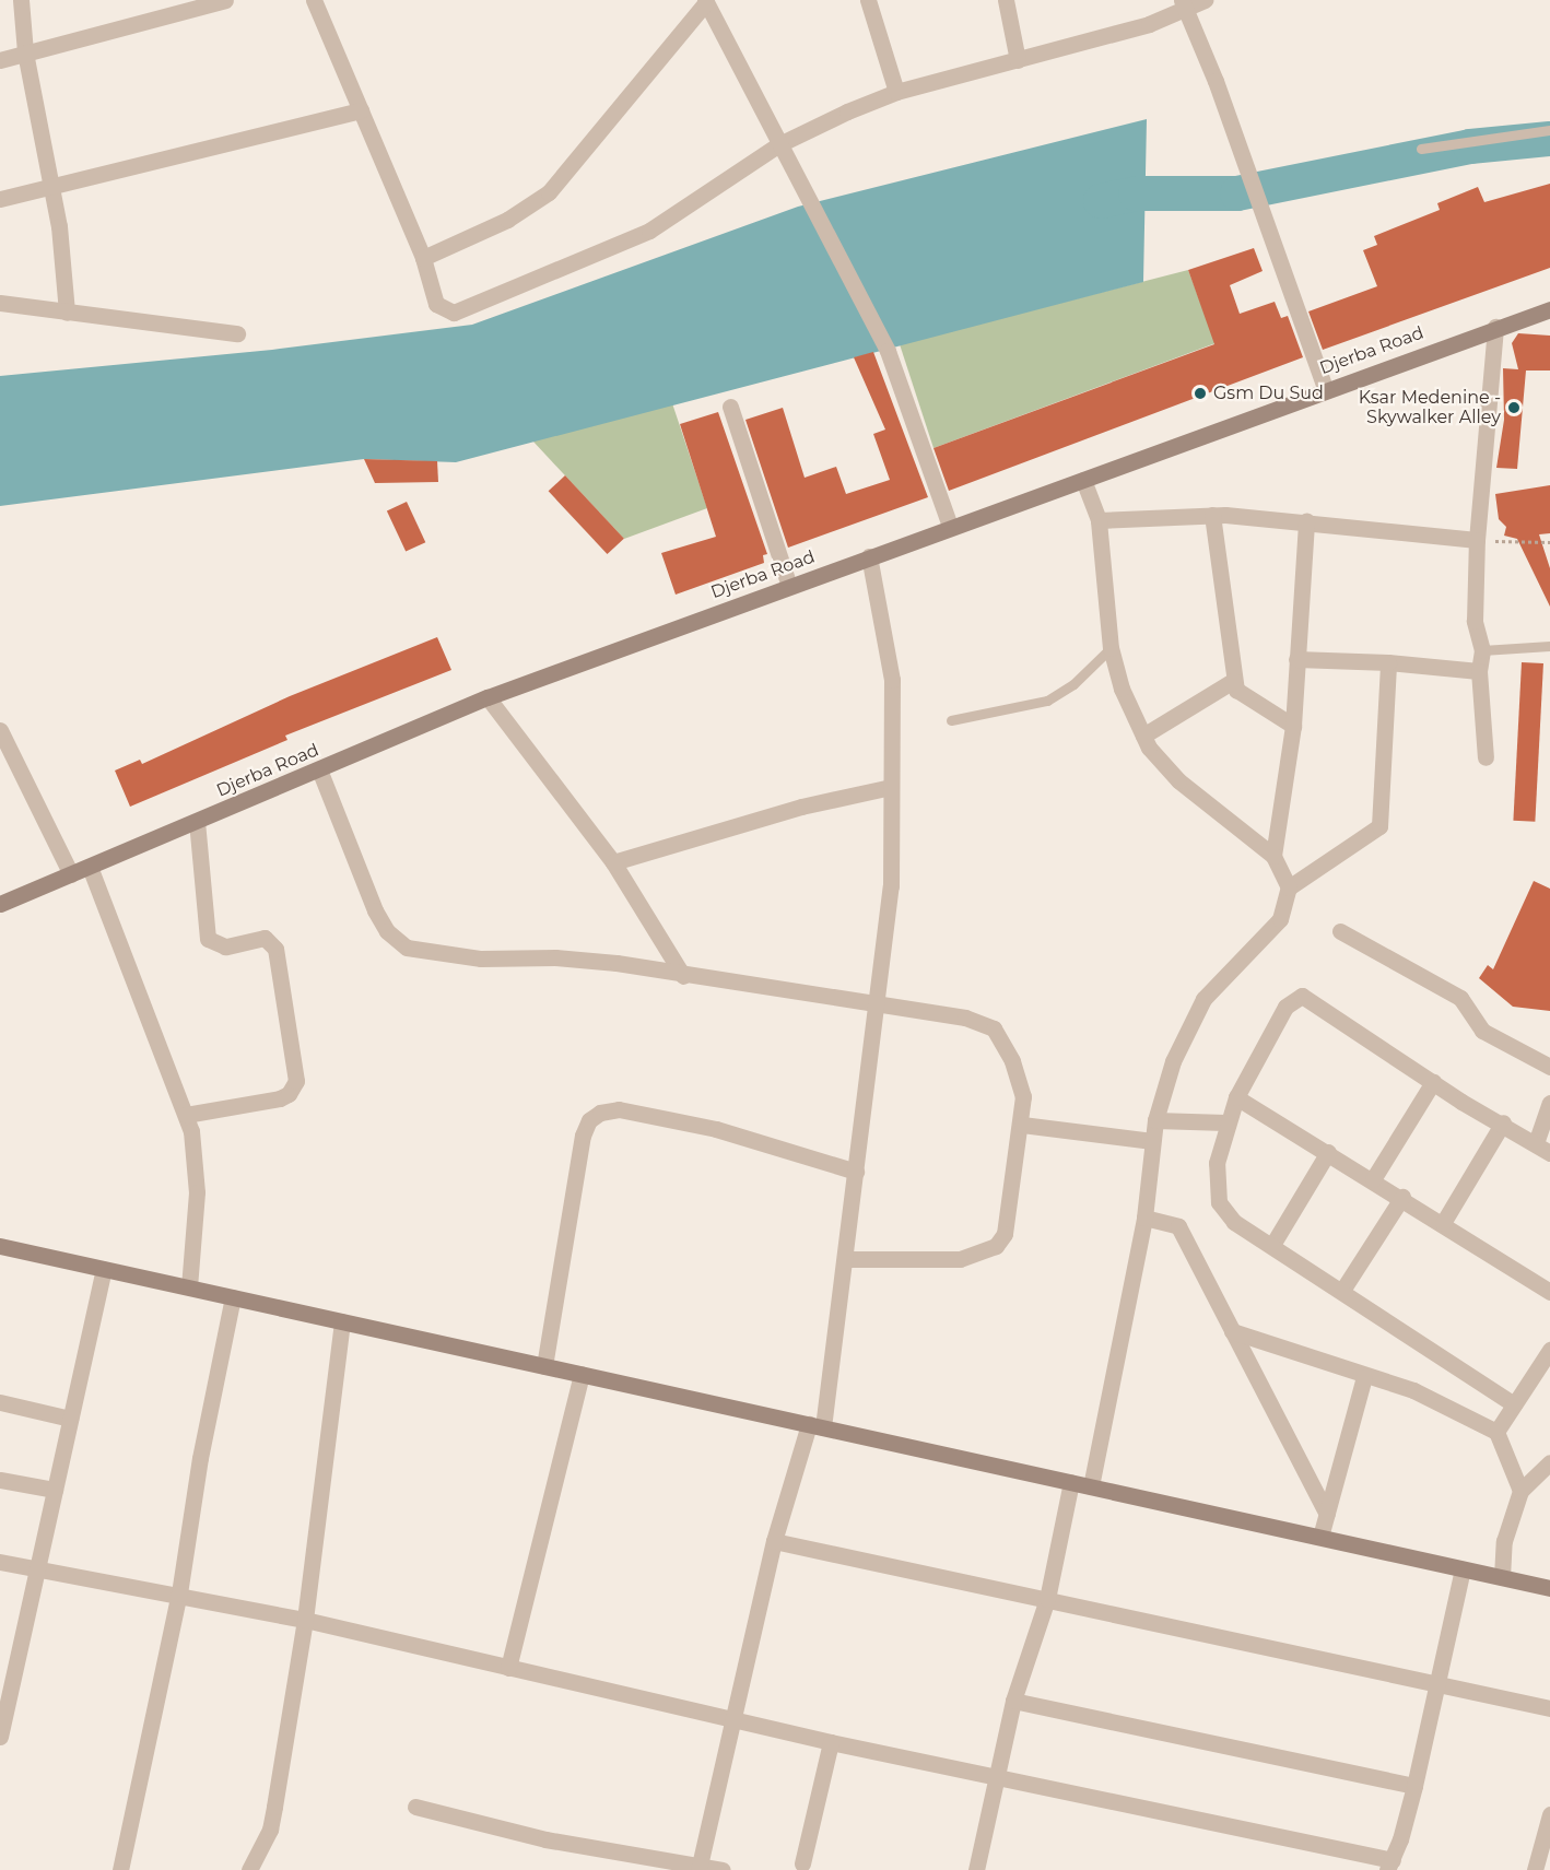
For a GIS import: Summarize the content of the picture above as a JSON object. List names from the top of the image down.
{
  "streets": {
    "main road": ["Djerba Road"]
  },
  "places": ["Gsm Du Sud", "Ksar Medenine - Skywalker Alley"]
}
